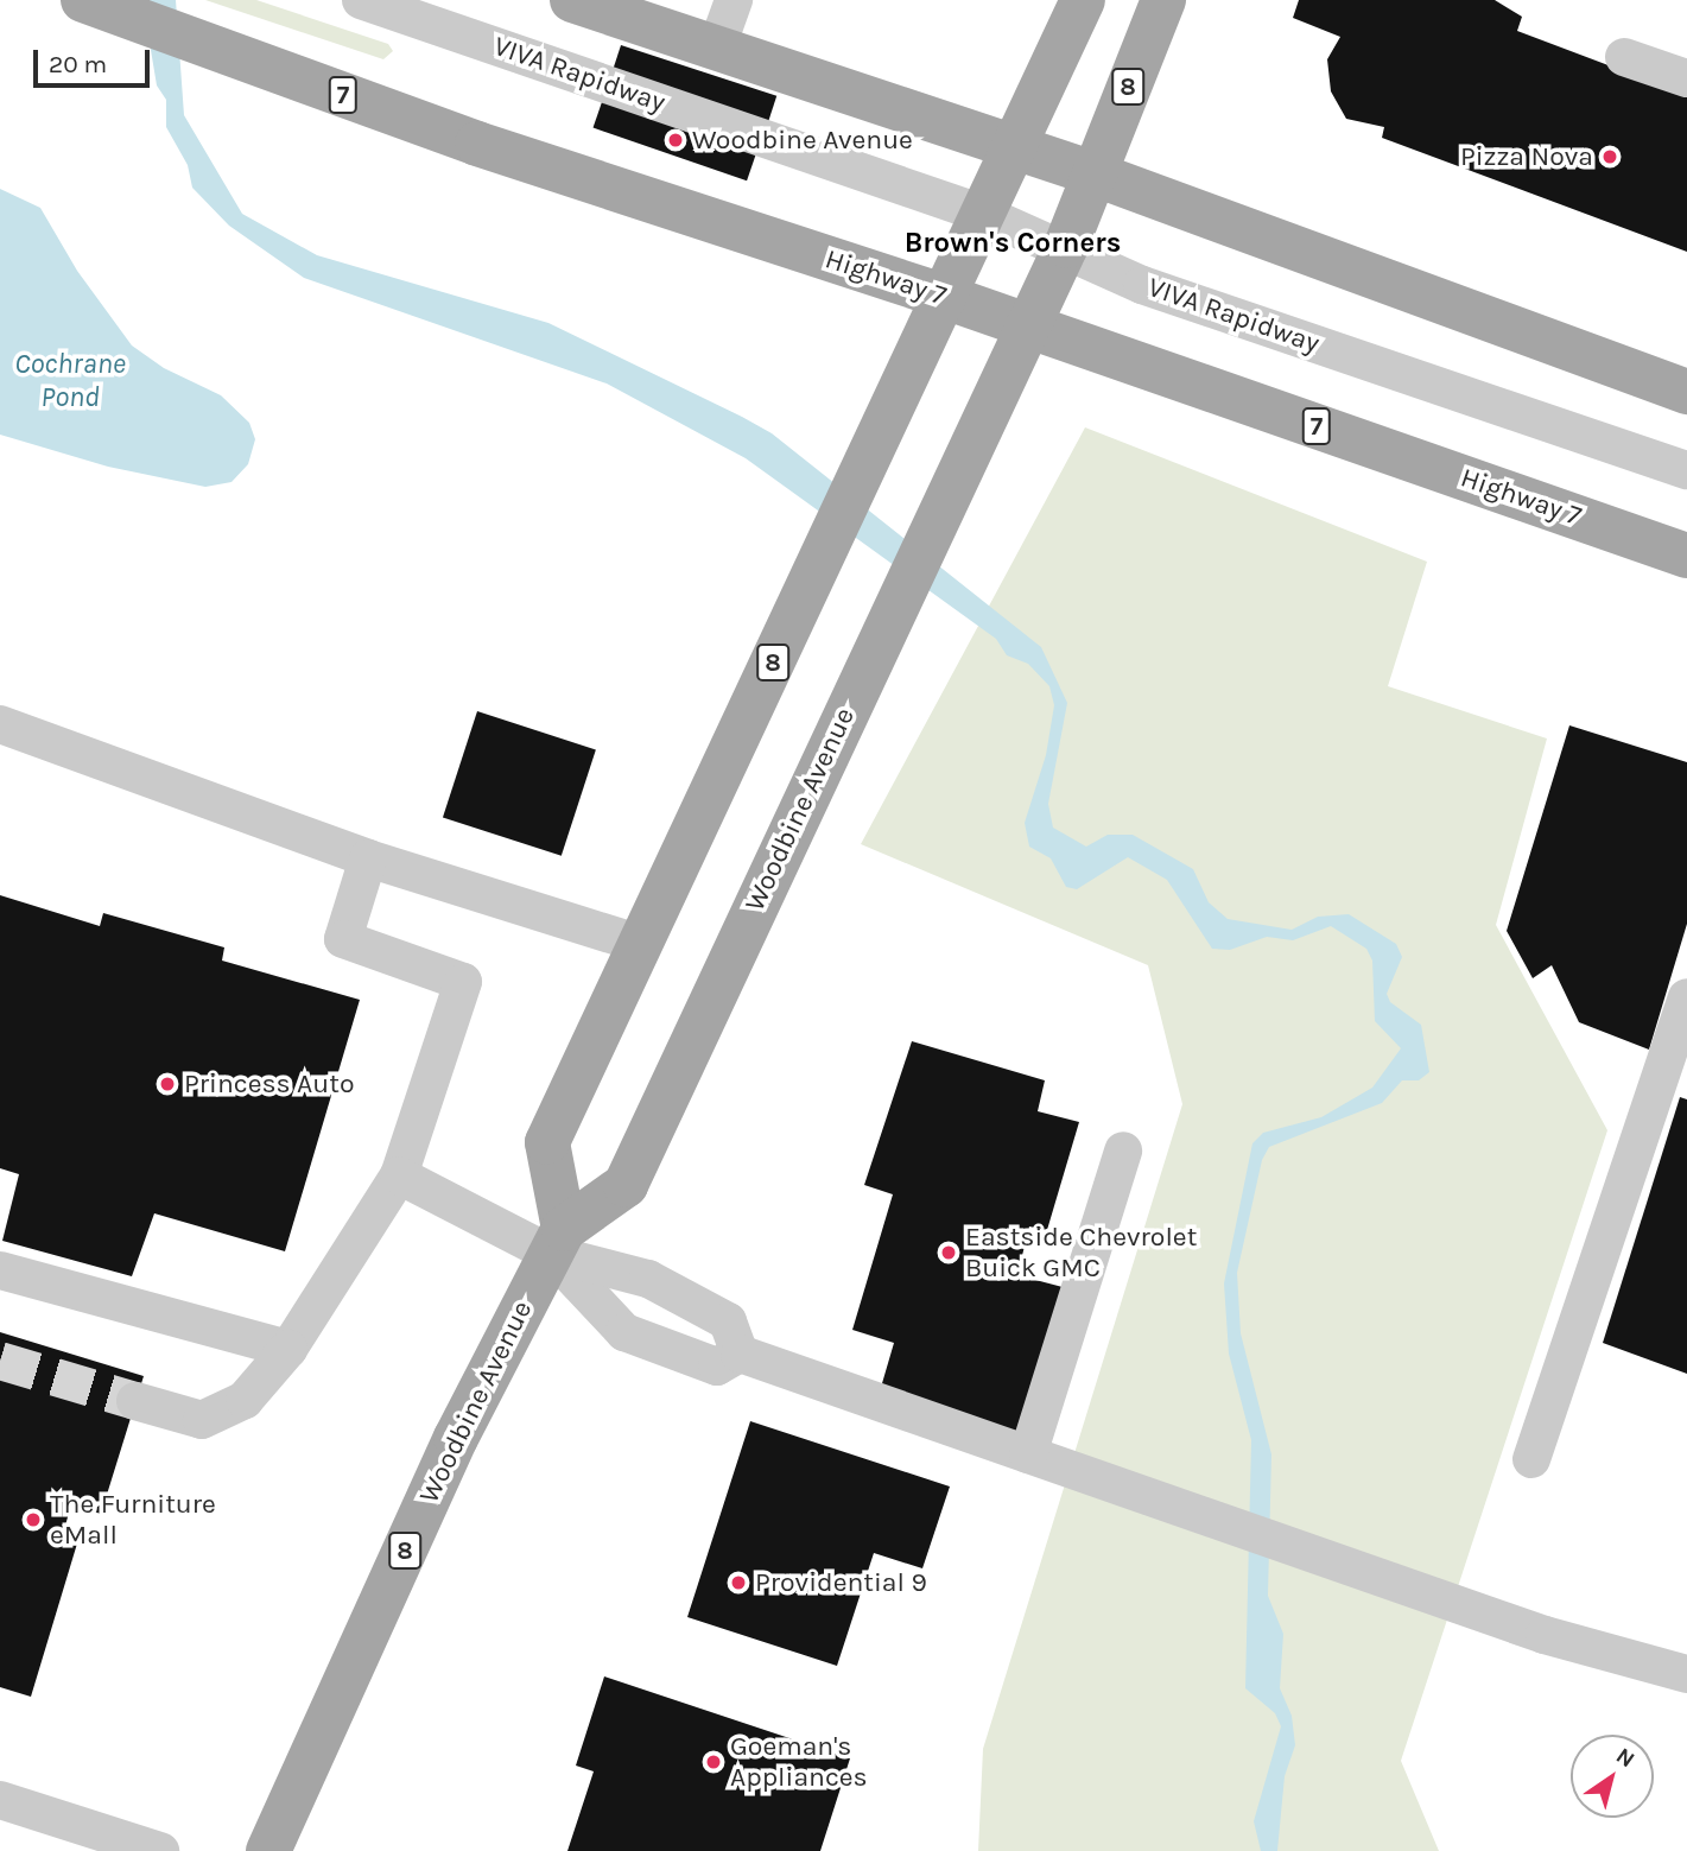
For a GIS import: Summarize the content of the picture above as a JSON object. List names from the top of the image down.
{
  "streets": {
    "main road": [
      "8",
      "7",
      "Highway 7",
      "Woodbine Avenue"
    ],
    "street": ["VIVA Rapidway"]
  },
  "crossings": [
    ["VIVA Rapidway", "8"],
    ["VIVA Rapidway", "Woodbine Avenue"],
    ["8", "Highway 7"],
    ["8", "Woodbine Avenue"],
    ["Highway 7", "Woodbine Avenue"]
  ],
  "districts": ["Brown's Corners"],
  "water": ["Cochrane Pond"],
  "places": [
    "Woodbine Avenue",
    "Pizza Nova",
    "Princess Auto",
    "Eastside Chevrolet Buick GMC",
    "The Furniture eMall",
    "Providential 9",
    "Goeman's Appliances"
  ],
  "scale_bar": "20 m",
  "north": "top right"
}
